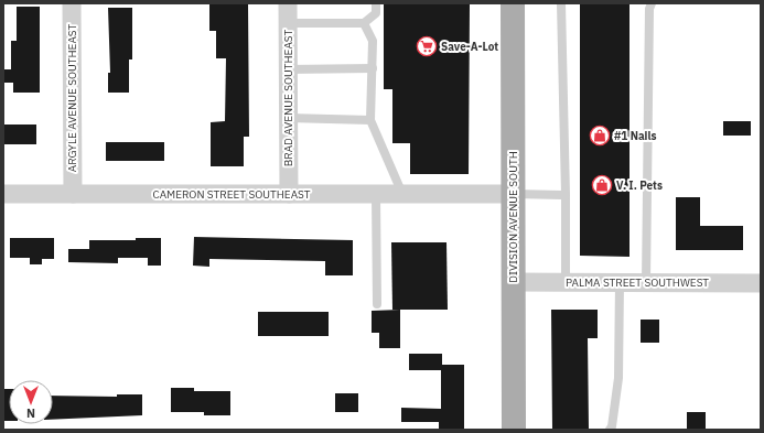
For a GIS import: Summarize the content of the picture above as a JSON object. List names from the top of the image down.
{
  "streets": {
    "main road": ["DIVISION AVENUE SOUTH"],
    "street": [
      "ARGYLE AVENUE SOUTHEAST",
      "BRAD AVENUE SOUTHEAST",
      "CAMERON STREET SOUTHEAST",
      "PALMA STREET SOUTHWEST"
    ]
  },
  "crossings": [
    ["ARGYLE AVENUE SOUTHEAST", "CAMERON STREET SOUTHEAST"],
    ["BRAD AVENUE SOUTHEAST", "CAMERON STREET SOUTHEAST"],
    ["CAMERON STREET SOUTHEAST", "DIVISION AVENUE SOUTH"],
    ["DIVISION AVENUE SOUTH", "PALMA STREET SOUTHWEST"]
  ],
  "places": {
    "supermarket": ["Save-A-Lot"],
    "shop": ["#1 Nails", "V. I. Pets"]
  },
  "north": "bottom"
}
